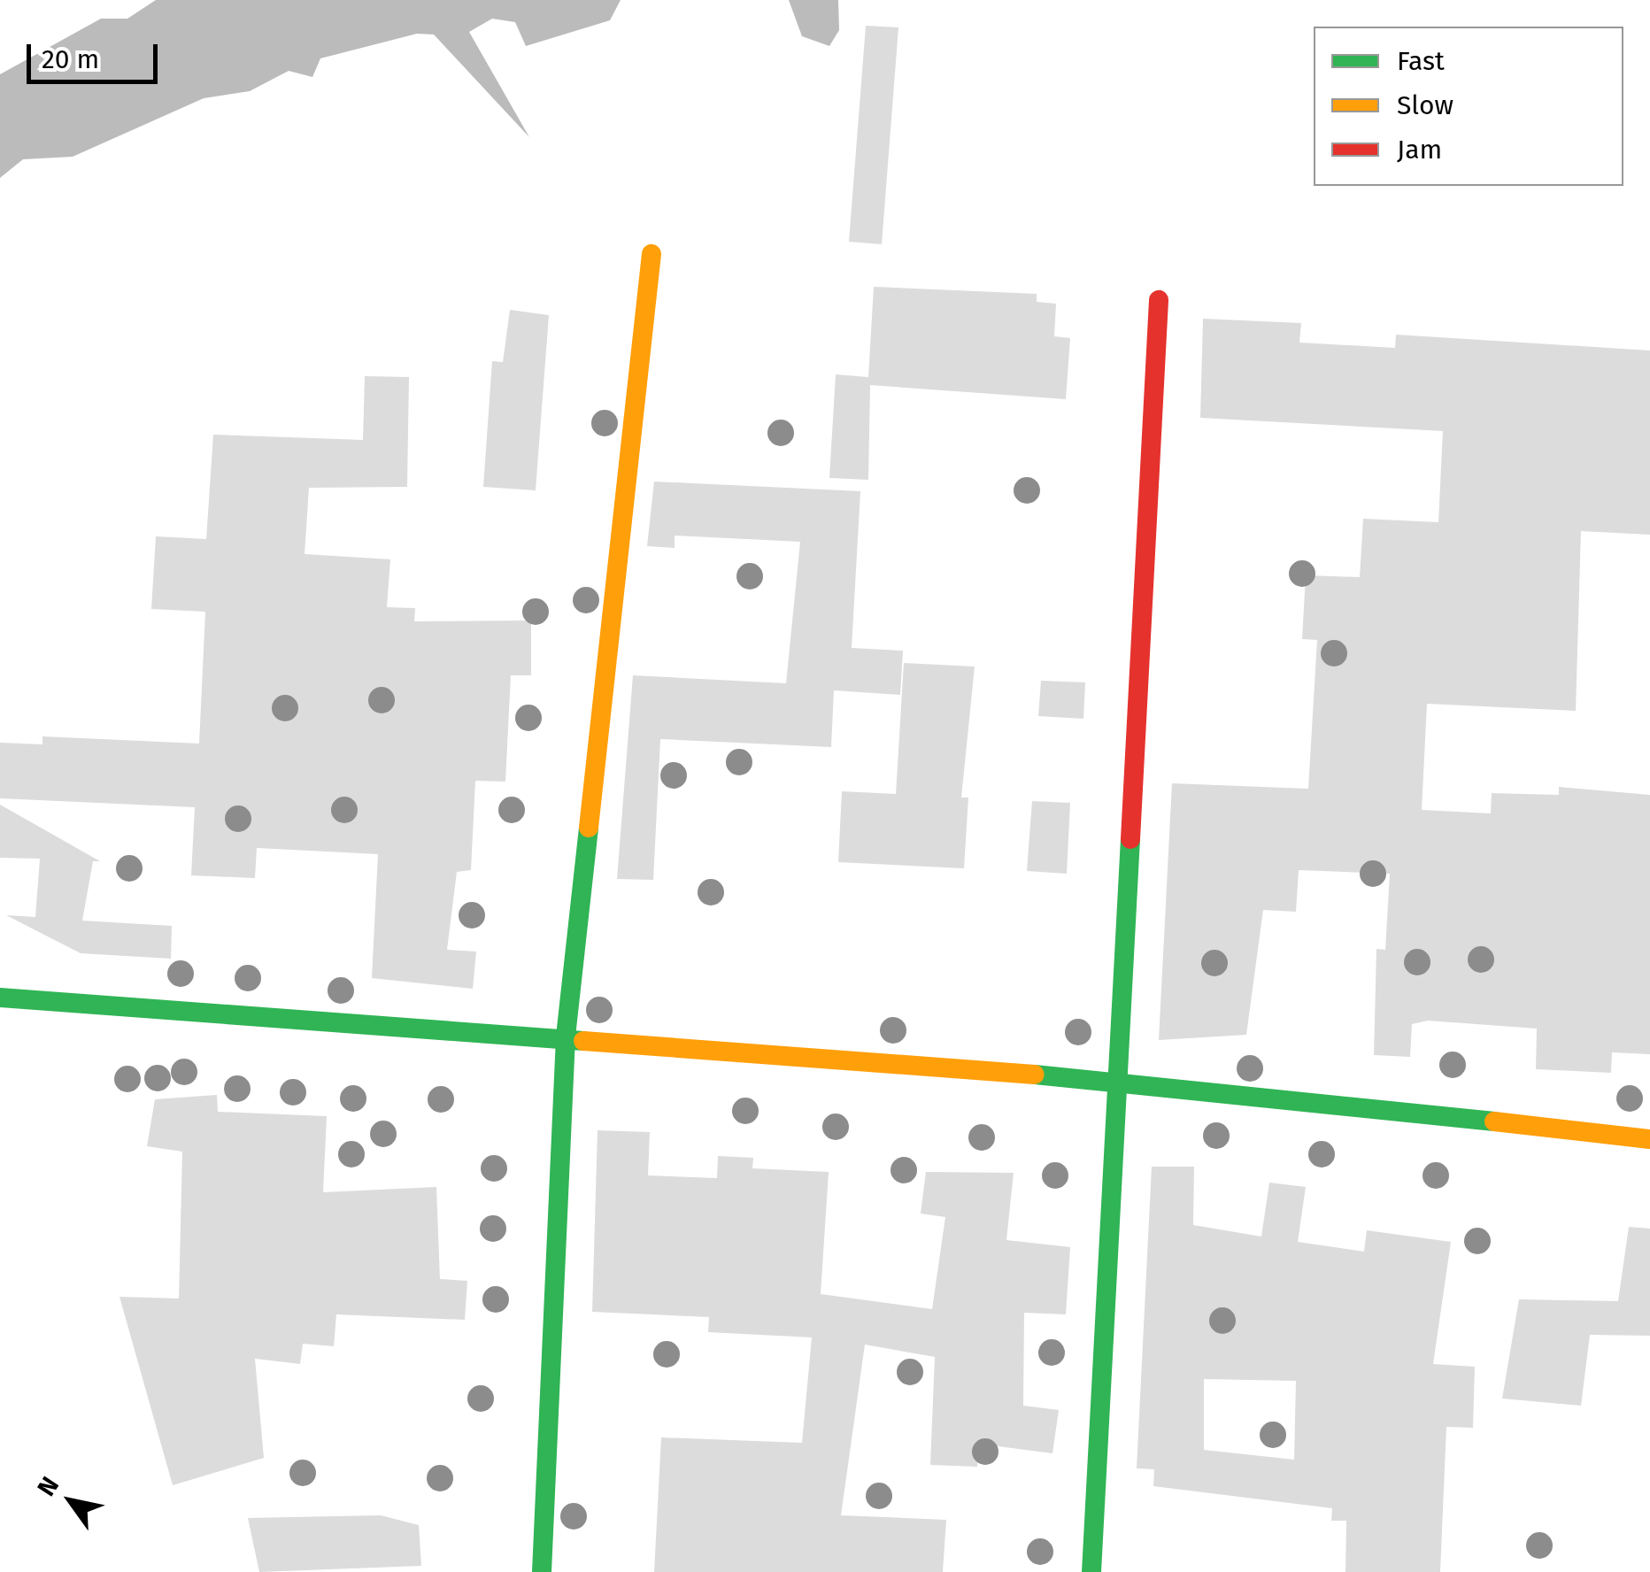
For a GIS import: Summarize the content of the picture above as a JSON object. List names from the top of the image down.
{
  "legend": ["Fast", "Slow", "Jam"],
  "scale_bar": "20 m",
  "north": "top left"
}
